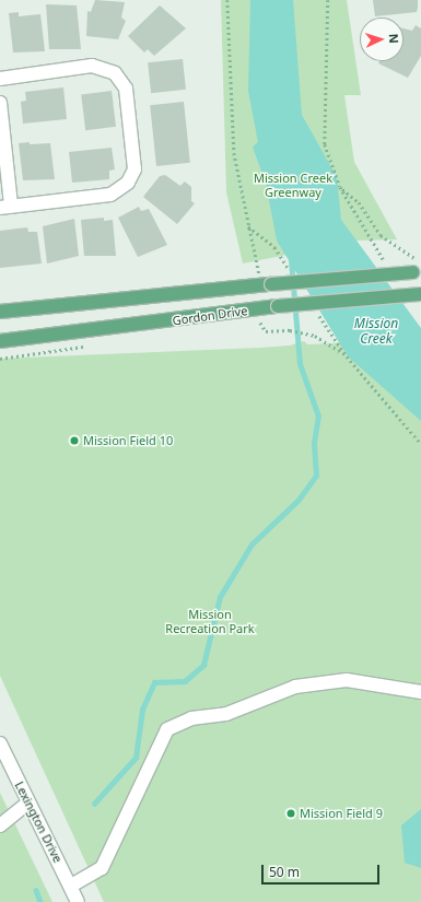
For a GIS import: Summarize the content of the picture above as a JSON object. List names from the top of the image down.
{
  "streets": {
    "main road": ["Gordon Drive"],
    "street": ["Lexington Drive"]
  },
  "water": ["Mission Creek"],
  "parks": ["Mission Creek Greenway", "Mission Recreation Park"],
  "places": ["Mission Field 10", "Mission Field 9"],
  "scale_bar": "50 m",
  "north": "right"
}
